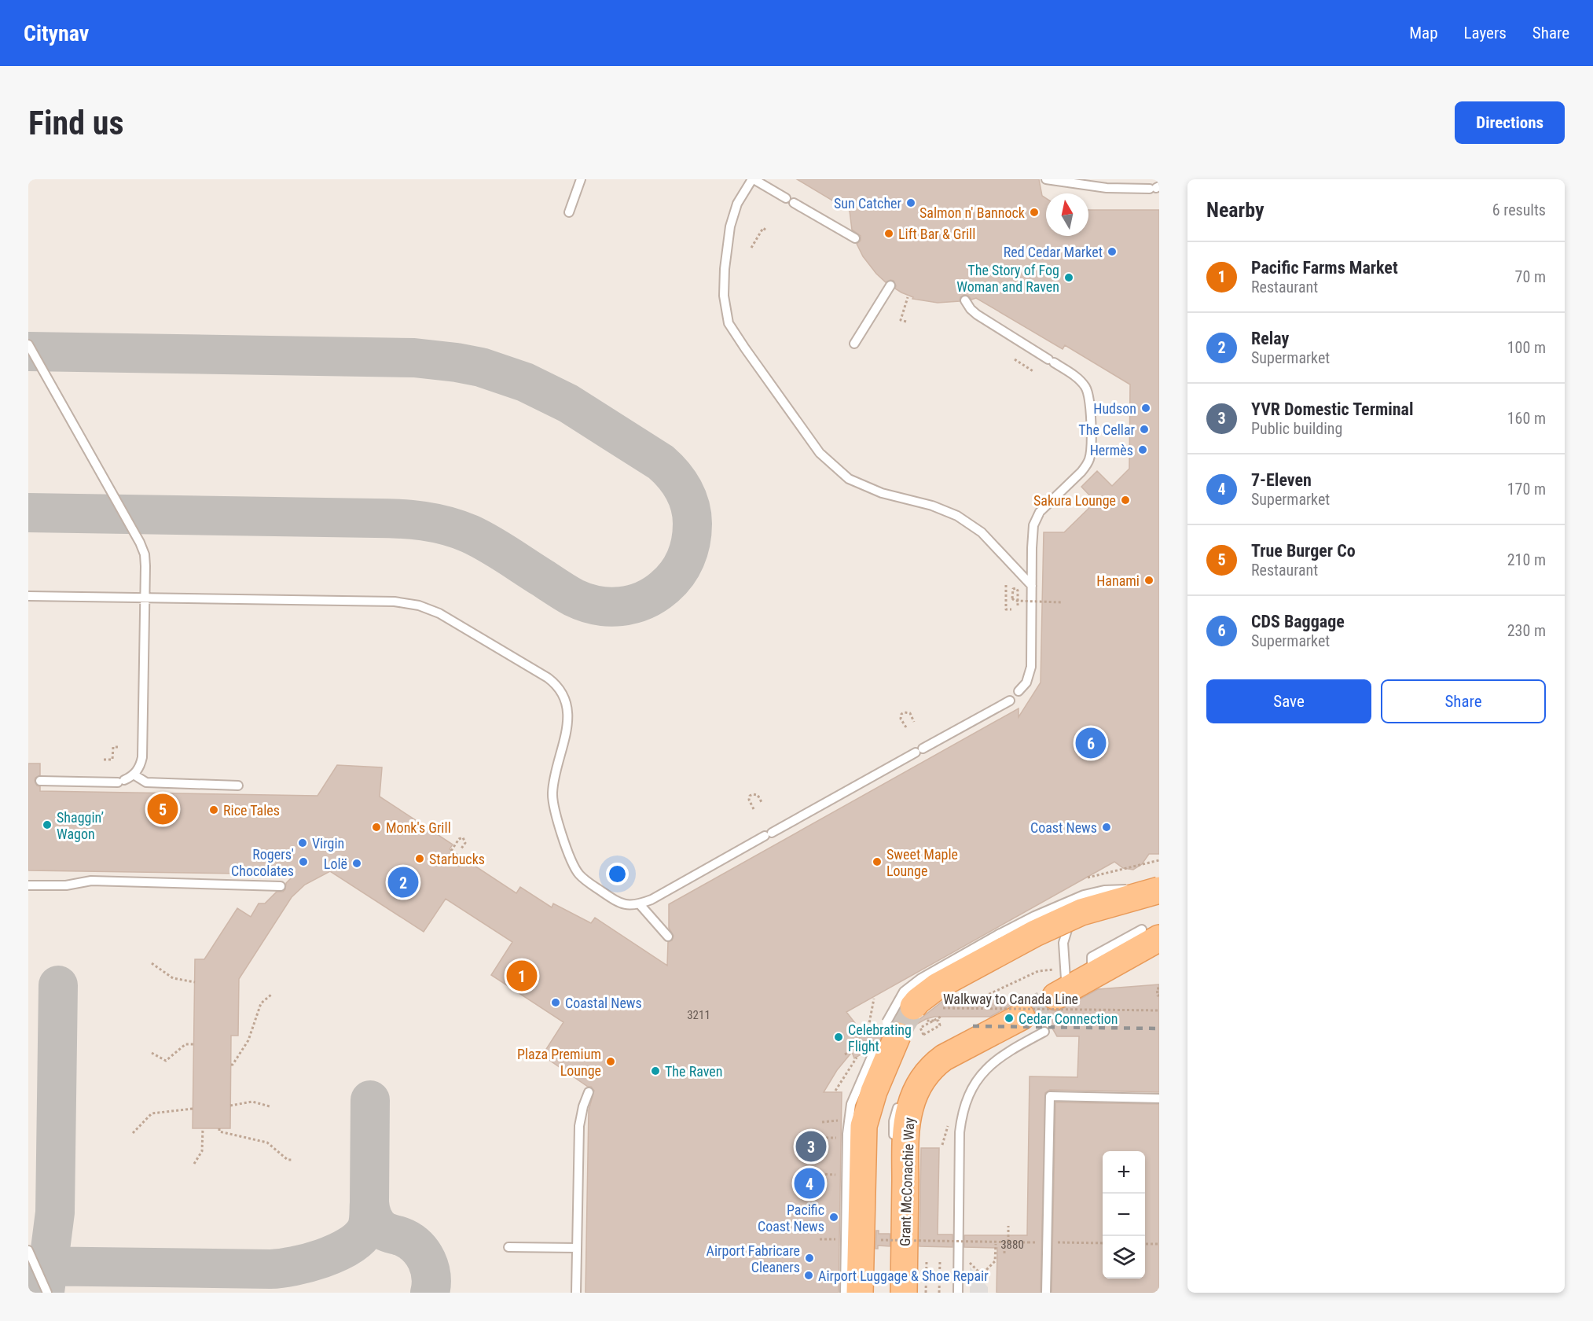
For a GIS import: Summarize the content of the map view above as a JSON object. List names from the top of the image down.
{
  "streets": {
    "main road": ["Grant McConachie Way"],
    "path": ["Walkway to Canada Line"]
  },
  "places": [
    "Sun Catcher",
    "Salmon n' Bannock",
    "Lift Bar & Grill",
    "Red Cedar Market",
    "The Story of Fog Woman and Raven",
    "Hudson",
    "The Cellar",
    "Hermès",
    "Sakura Lounge",
    "Hanami",
    "Rice Tales",
    "Shaggin’ Wagon",
    "Monk's Grill",
    "Coast News",
    "Virgin",
    "Starbucks",
    "Rogers' Chocolates",
    "Sweet Maple Lounge",
    "Lolë",
    "Coastal News",
    "Cedar Connection",
    "Celebrating Flight",
    "Plaza Premium Lounge",
    "The Raven",
    "Pacific Coast News",
    "Airport Fabricare Cleaners",
    "Airport Luggage & Shoe Repair"
  ],
  "house_numbers": ["3211", "3880"],
  "north": "top",
  "page": {
    "header": "Citynav",
    "nav": ["Map", "Layers", "Share"],
    "buttons": [
      "Directions",
      ["Save", "Share"]
    ],
    "title": "Find us",
    "heading": ["Nearby", "6 results"],
    "list": [
      {
        "mark": "1",
        "name": "Pacific Farms Market",
        "note": "Restaurant",
        "value": "70 m"
      },
      {
        "mark": "2",
        "name": "Relay",
        "note": "Supermarket",
        "value": "100 m"
      },
      {
        "mark": "3",
        "name": "YVR Domestic Terminal",
        "note": "Public building",
        "value": "160 m"
      },
      {
        "mark": "4",
        "name": "7-Eleven",
        "note": "Supermarket",
        "value": "170 m"
      },
      {
        "mark": "5",
        "name": "True Burger Co",
        "note": "Restaurant",
        "value": "210 m"
      },
      {
        "mark": "6",
        "name": "CDS Baggage",
        "note": "Supermarket",
        "value": "230 m"
      }
    ],
    "pins": [
      "6",
      "5",
      "2",
      "1",
      "3",
      "4"
    ],
    "map_buttons": ["+", "−"]
  }
}
